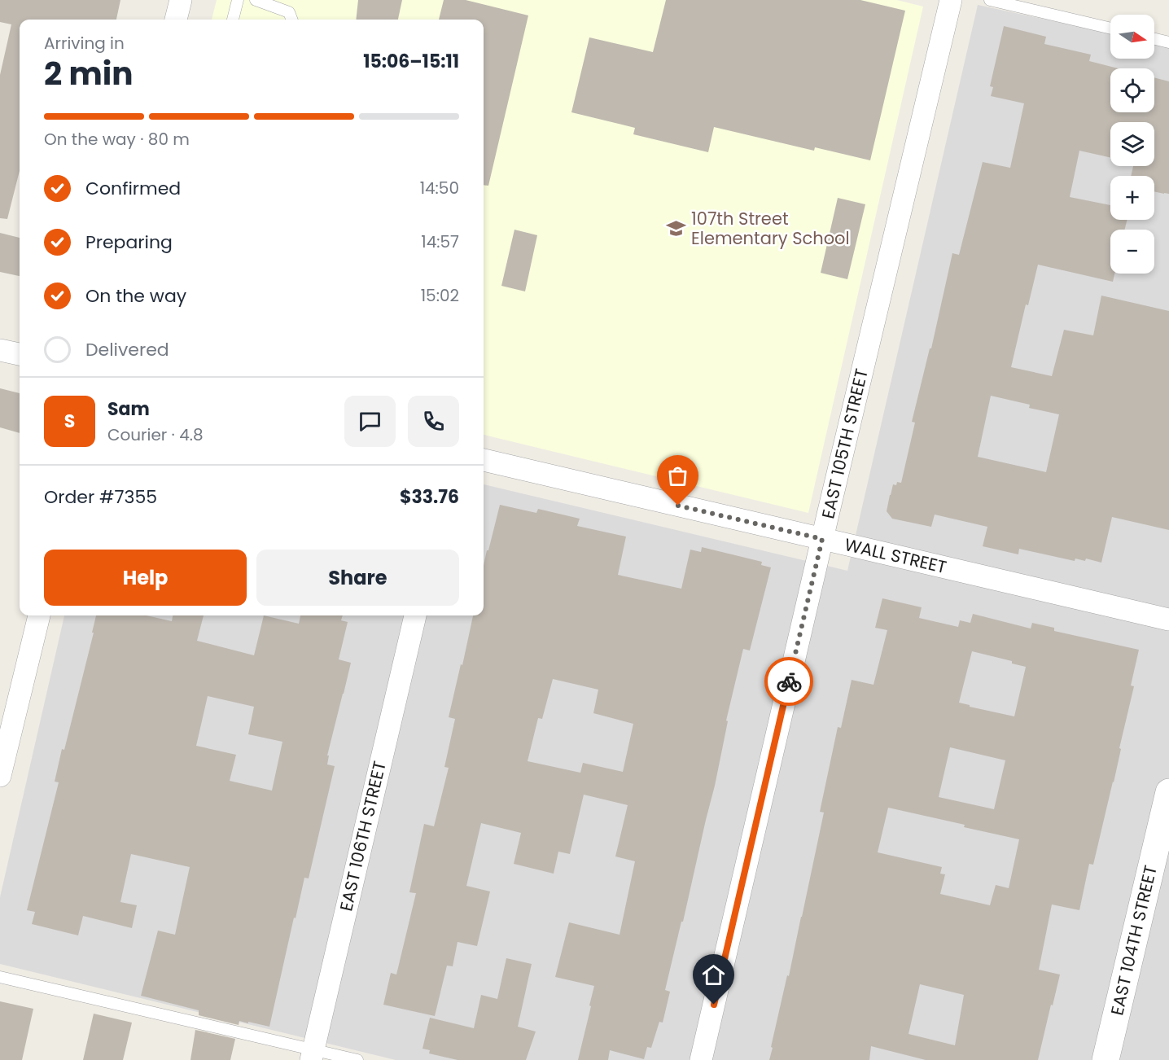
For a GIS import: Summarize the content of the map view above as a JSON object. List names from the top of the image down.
{
  "streets": {
    "street": [
      "EAST 105TH STREET",
      "WALL STREET",
      "EAST 106TH STREET",
      "EAST 104TH STREET"
    ]
  },
  "crossings": [
    ["EAST 105TH STREET", "WALL STREET"]
  ],
  "places": {
    "school or university": ["107th Street Elementary School"]
  },
  "north": "right",
  "page": {
    "map_buttons": ["+", "−"],
    "heading": ["2 min", "Arriving in", "15:06–15:11"],
    "panel": [
      "Sam",
      "Courier · 4.8",
      "Order #7355",
      "$33.76"
    ],
    "bar": "On the way · 80 m",
    "list": [
      ["Confirmed", "14:50"],
      ["Preparing", "14:57"],
      ["On the way", "15:02"],
      "Delivered"
    ],
    "round": "S",
    "buttons": ["Help", "Share"]
  }
}
